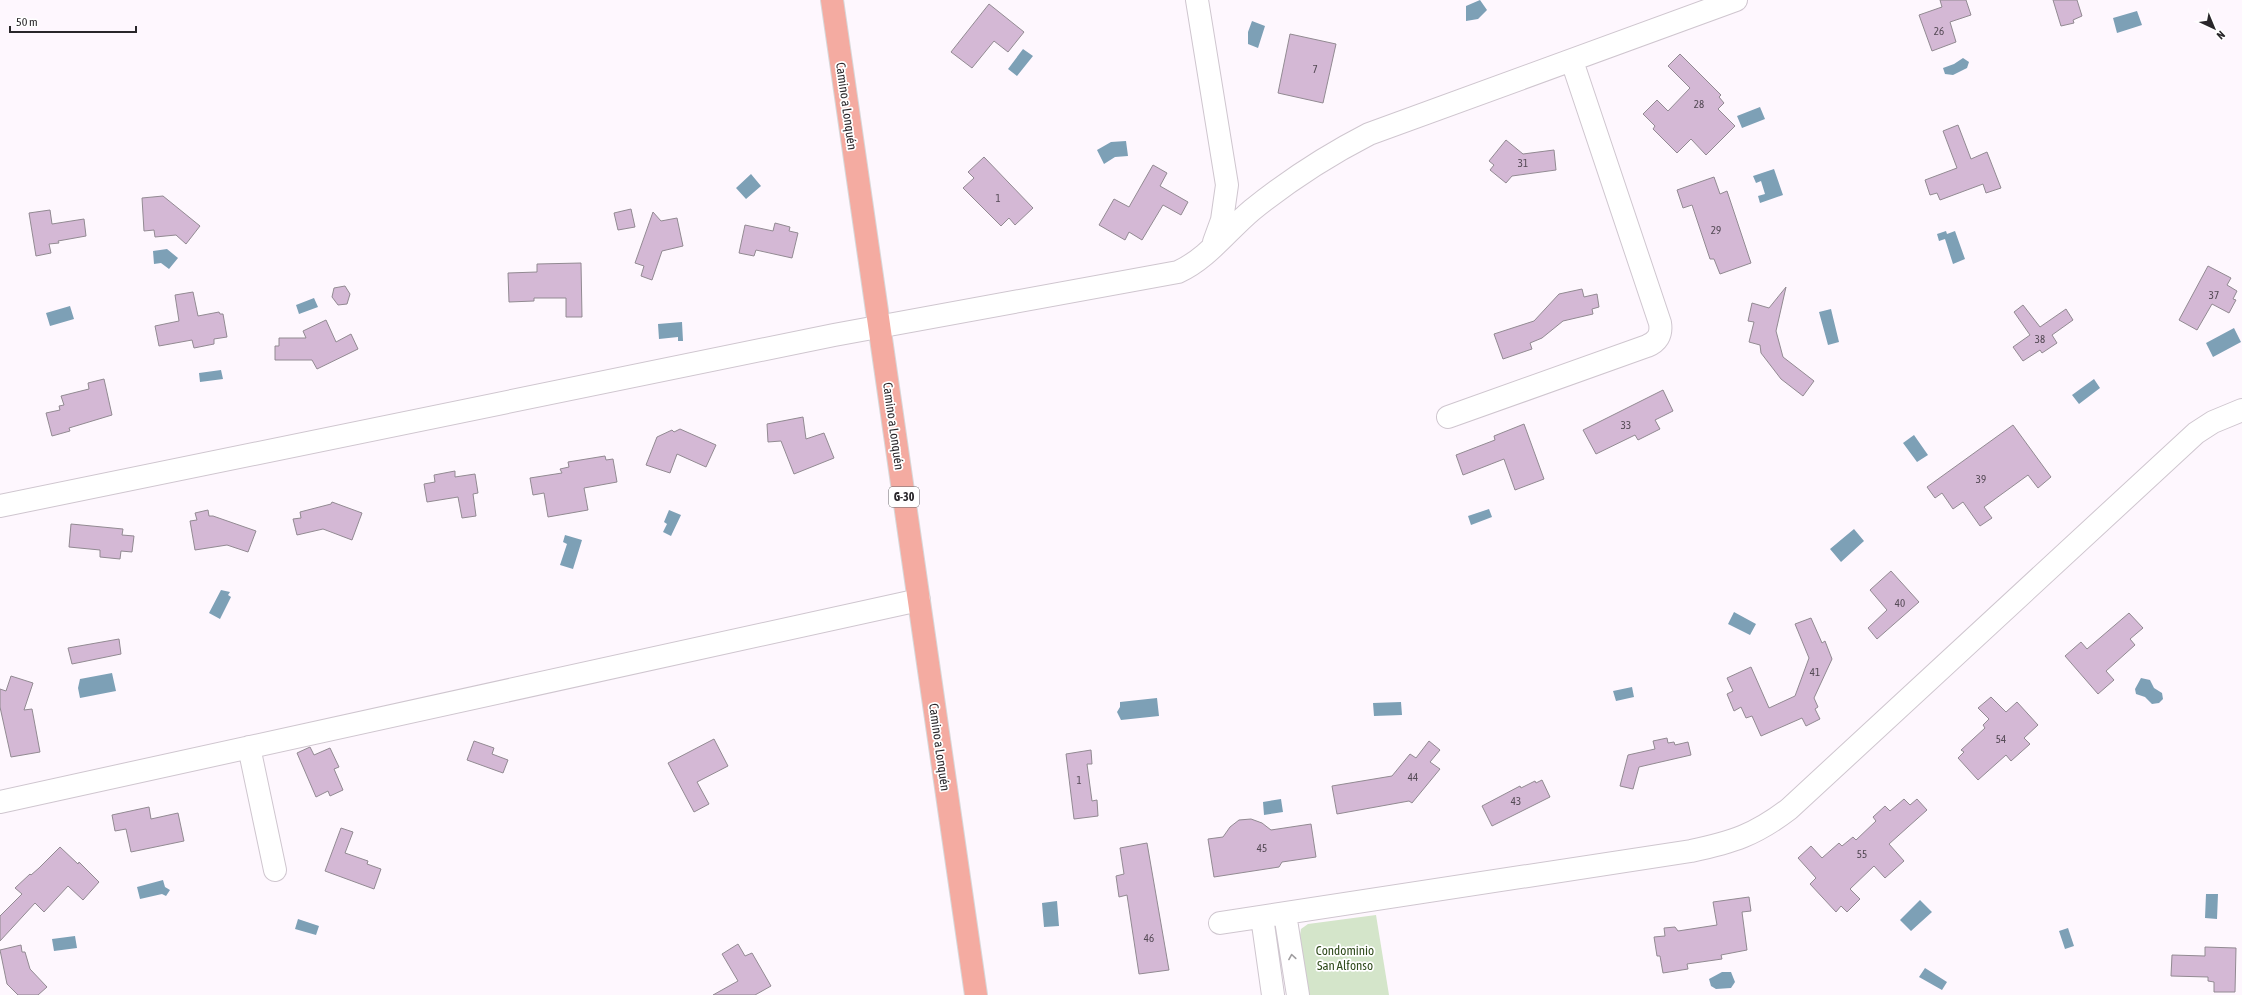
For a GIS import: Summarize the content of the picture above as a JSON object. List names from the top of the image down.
{
  "streets": {
    "main road": ["Camino a Lonquén", "G-30"]
  },
  "parks": ["Condominio San Alfonso"],
  "house_numbers": [
    "26",
    "7",
    "28",
    "31",
    "1",
    "29",
    "37",
    "38",
    "33",
    "39",
    "40",
    "41",
    "54",
    "44",
    "1",
    "43",
    "45",
    "55",
    "46"
  ],
  "scale_bar": "50 m",
  "north": "bottom right"
}
